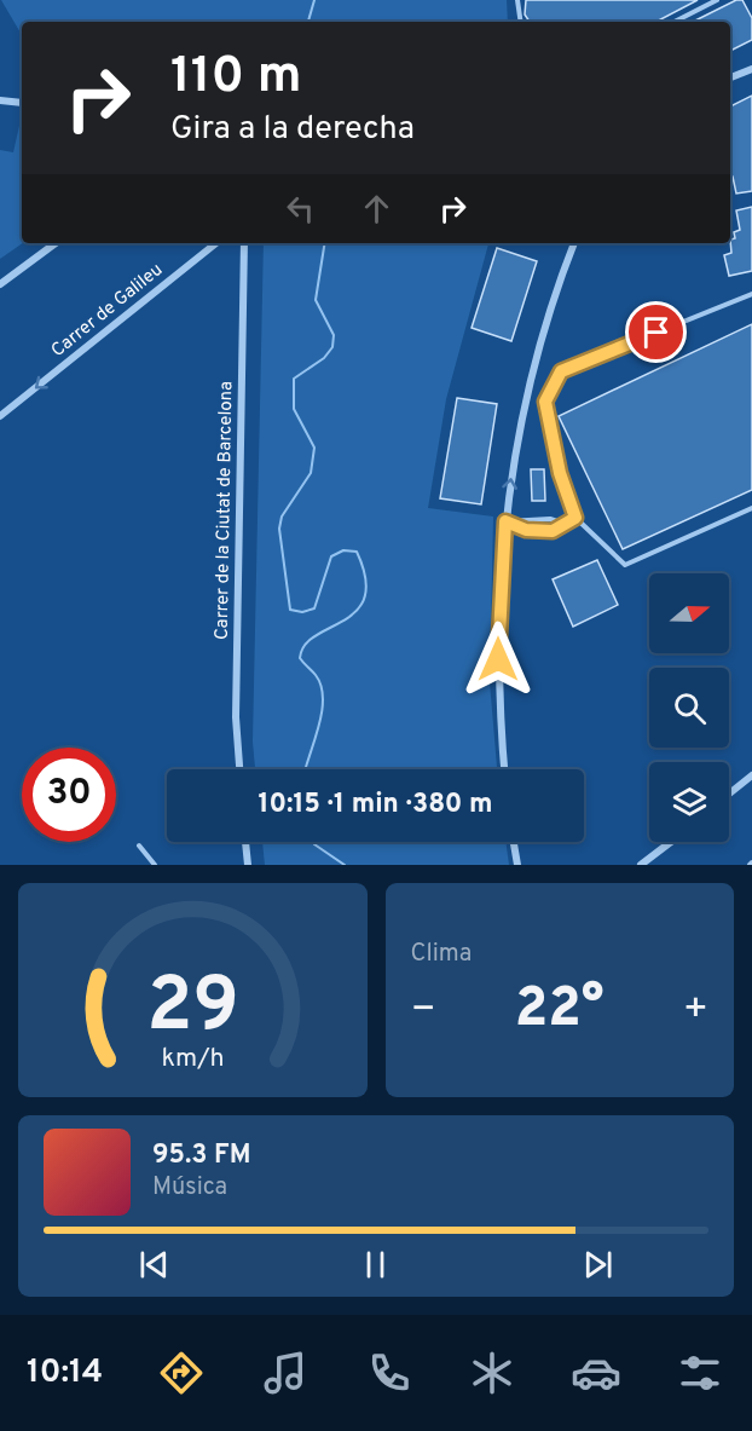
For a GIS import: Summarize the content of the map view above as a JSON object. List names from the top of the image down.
{
  "streets": {
    "street": ["Carrer de Galileu", "Carrer de la Ciutat de Barcelona"]
  },
  "one_way": ["Carrer de Galileu"],
  "north": "right",
  "page": {
    "turn": ["110 m", "Gira a la derecha"],
    "limit": "30",
    "trip": "10:15 · 1 min · 380 m",
    "tile": "Clima",
    "heat": ["−", "22°", "+"],
    "song": ["95.3 FM", "Música"],
    "tabs": "10:14",
    "gauge": ["29", "km/h"]
  }
}
